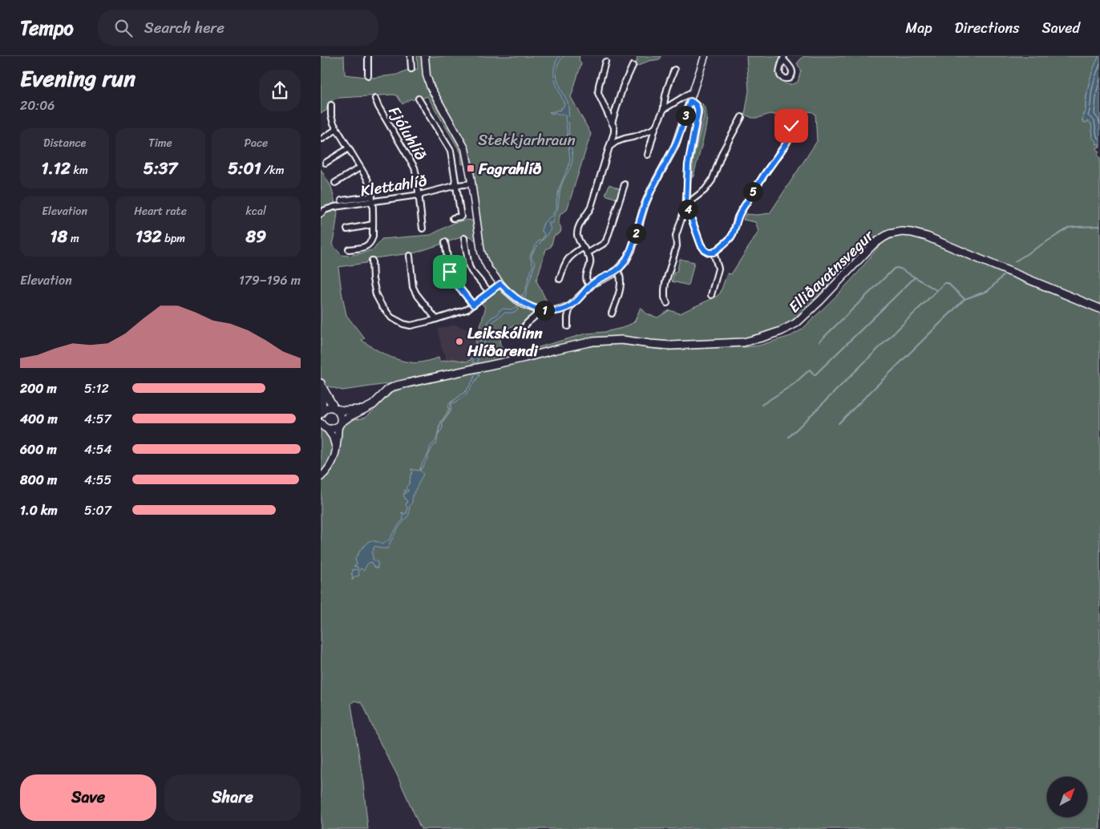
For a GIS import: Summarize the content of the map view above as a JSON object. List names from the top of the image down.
{
  "streets": {
    "main road": ["Elliðavatnsvegur"],
    "street": ["Fjóluhlíð", "Klettahlíð"]
  },
  "crossings": [
    ["Fjóluhlíð", "Klettahlíð"]
  ],
  "parks": ["Stekkjarhraun"],
  "places": {
    "transit": ["Fagrahlíð"],
    "other": ["Leikskólinn Hlíðarendi"]
  },
  "north": "top right",
  "page": {
    "header": "Tempo",
    "search": "Search here",
    "nav": ["Map", "Directions", "Saved"],
    "heading": ["Evening run", "20:06"],
    "pins": [
      "3",
      "5",
      "4",
      "2",
      "1"
    ],
    "stats": [
      ["Distance", "1.12 km"],
      ["Time", "5:37"],
      ["Pace", "5:01 /km"],
      ["Elevation", "18 m"],
      ["Heart rate", "132 bpm"],
      ["kcal", "89"]
    ],
    "chart": ["Elevation", "179–196 m"],
    "list": [
      {
        "name": "200 m",
        "note": "5:12"
      },
      {
        "name": "400 m",
        "note": "4:57"
      },
      {
        "name": "600 m",
        "note": "4:54"
      },
      {
        "name": "800 m",
        "note": "4:55"
      },
      {
        "name": "1.0 km",
        "note": "5:07"
      }
    ],
    "buttons": ["Save", "Share"]
  }
}
